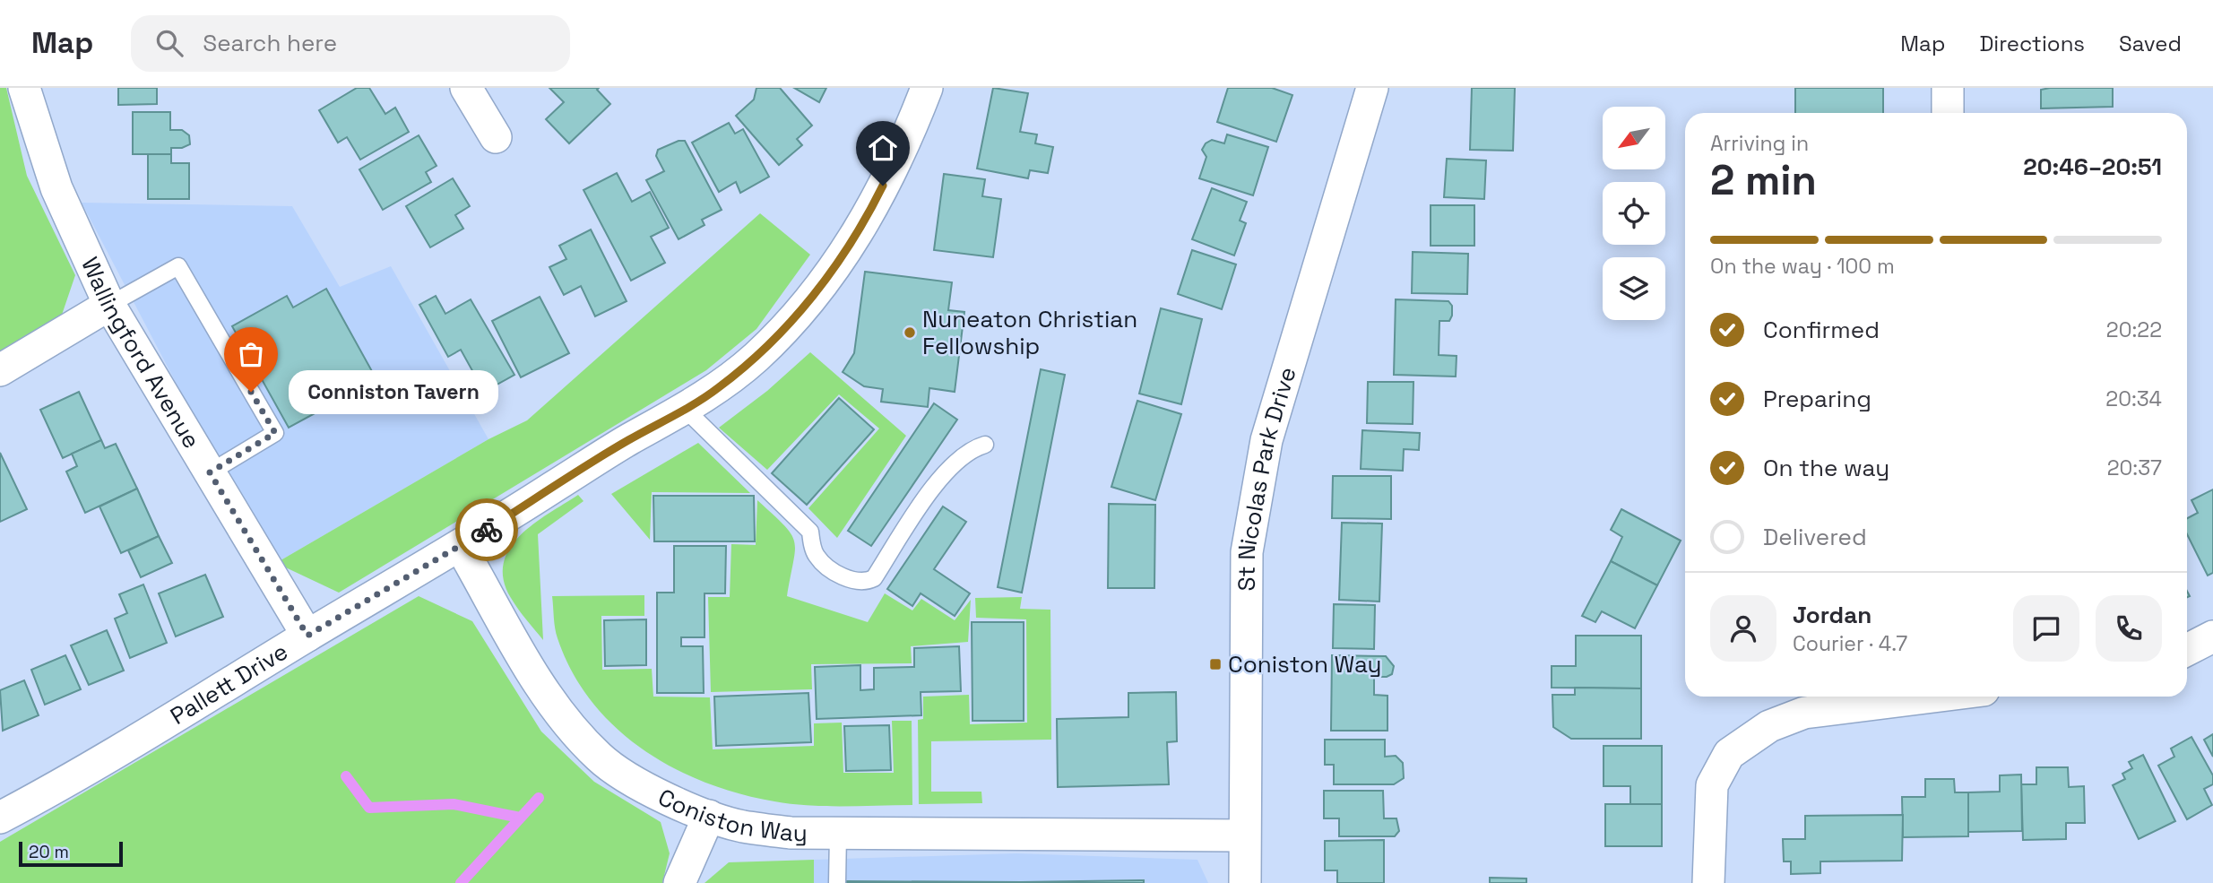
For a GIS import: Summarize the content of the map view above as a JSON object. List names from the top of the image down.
{
  "streets": {
    "street": [
      "Wallingford Avenue",
      "St Nicolas Park Drive",
      "Pallett Drive",
      "Coniston Way"
    ]
  },
  "crossings": [
    ["Wallingford Avenue", "Pallett Drive"],
    ["St Nicolas Park Drive", "Coniston Way"],
    ["Pallett Drive", "Coniston Way"]
  ],
  "places": {
    "other": ["Nuneaton Christian Fellowship", "Conniston Tavern"],
    "transit": ["Coniston Way"]
  },
  "scale_bar": "20 m",
  "north": "bottom left",
  "page": {
    "header": "Map",
    "search": "Search here",
    "nav": ["Map", "Directions", "Saved"],
    "heading": ["2 min", "Arriving in", "20:46–20:51"],
    "panel": ["Jordan", "Courier · 4.7"],
    "bar": "On the way · 100 m",
    "list": [
      ["Confirmed", "20:22"],
      ["Preparing", "20:34"],
      ["On the way", "20:37"],
      "Delivered"
    ],
    "bubble": "Conniston Tavern",
    "scale": "20 m"
  }
}
